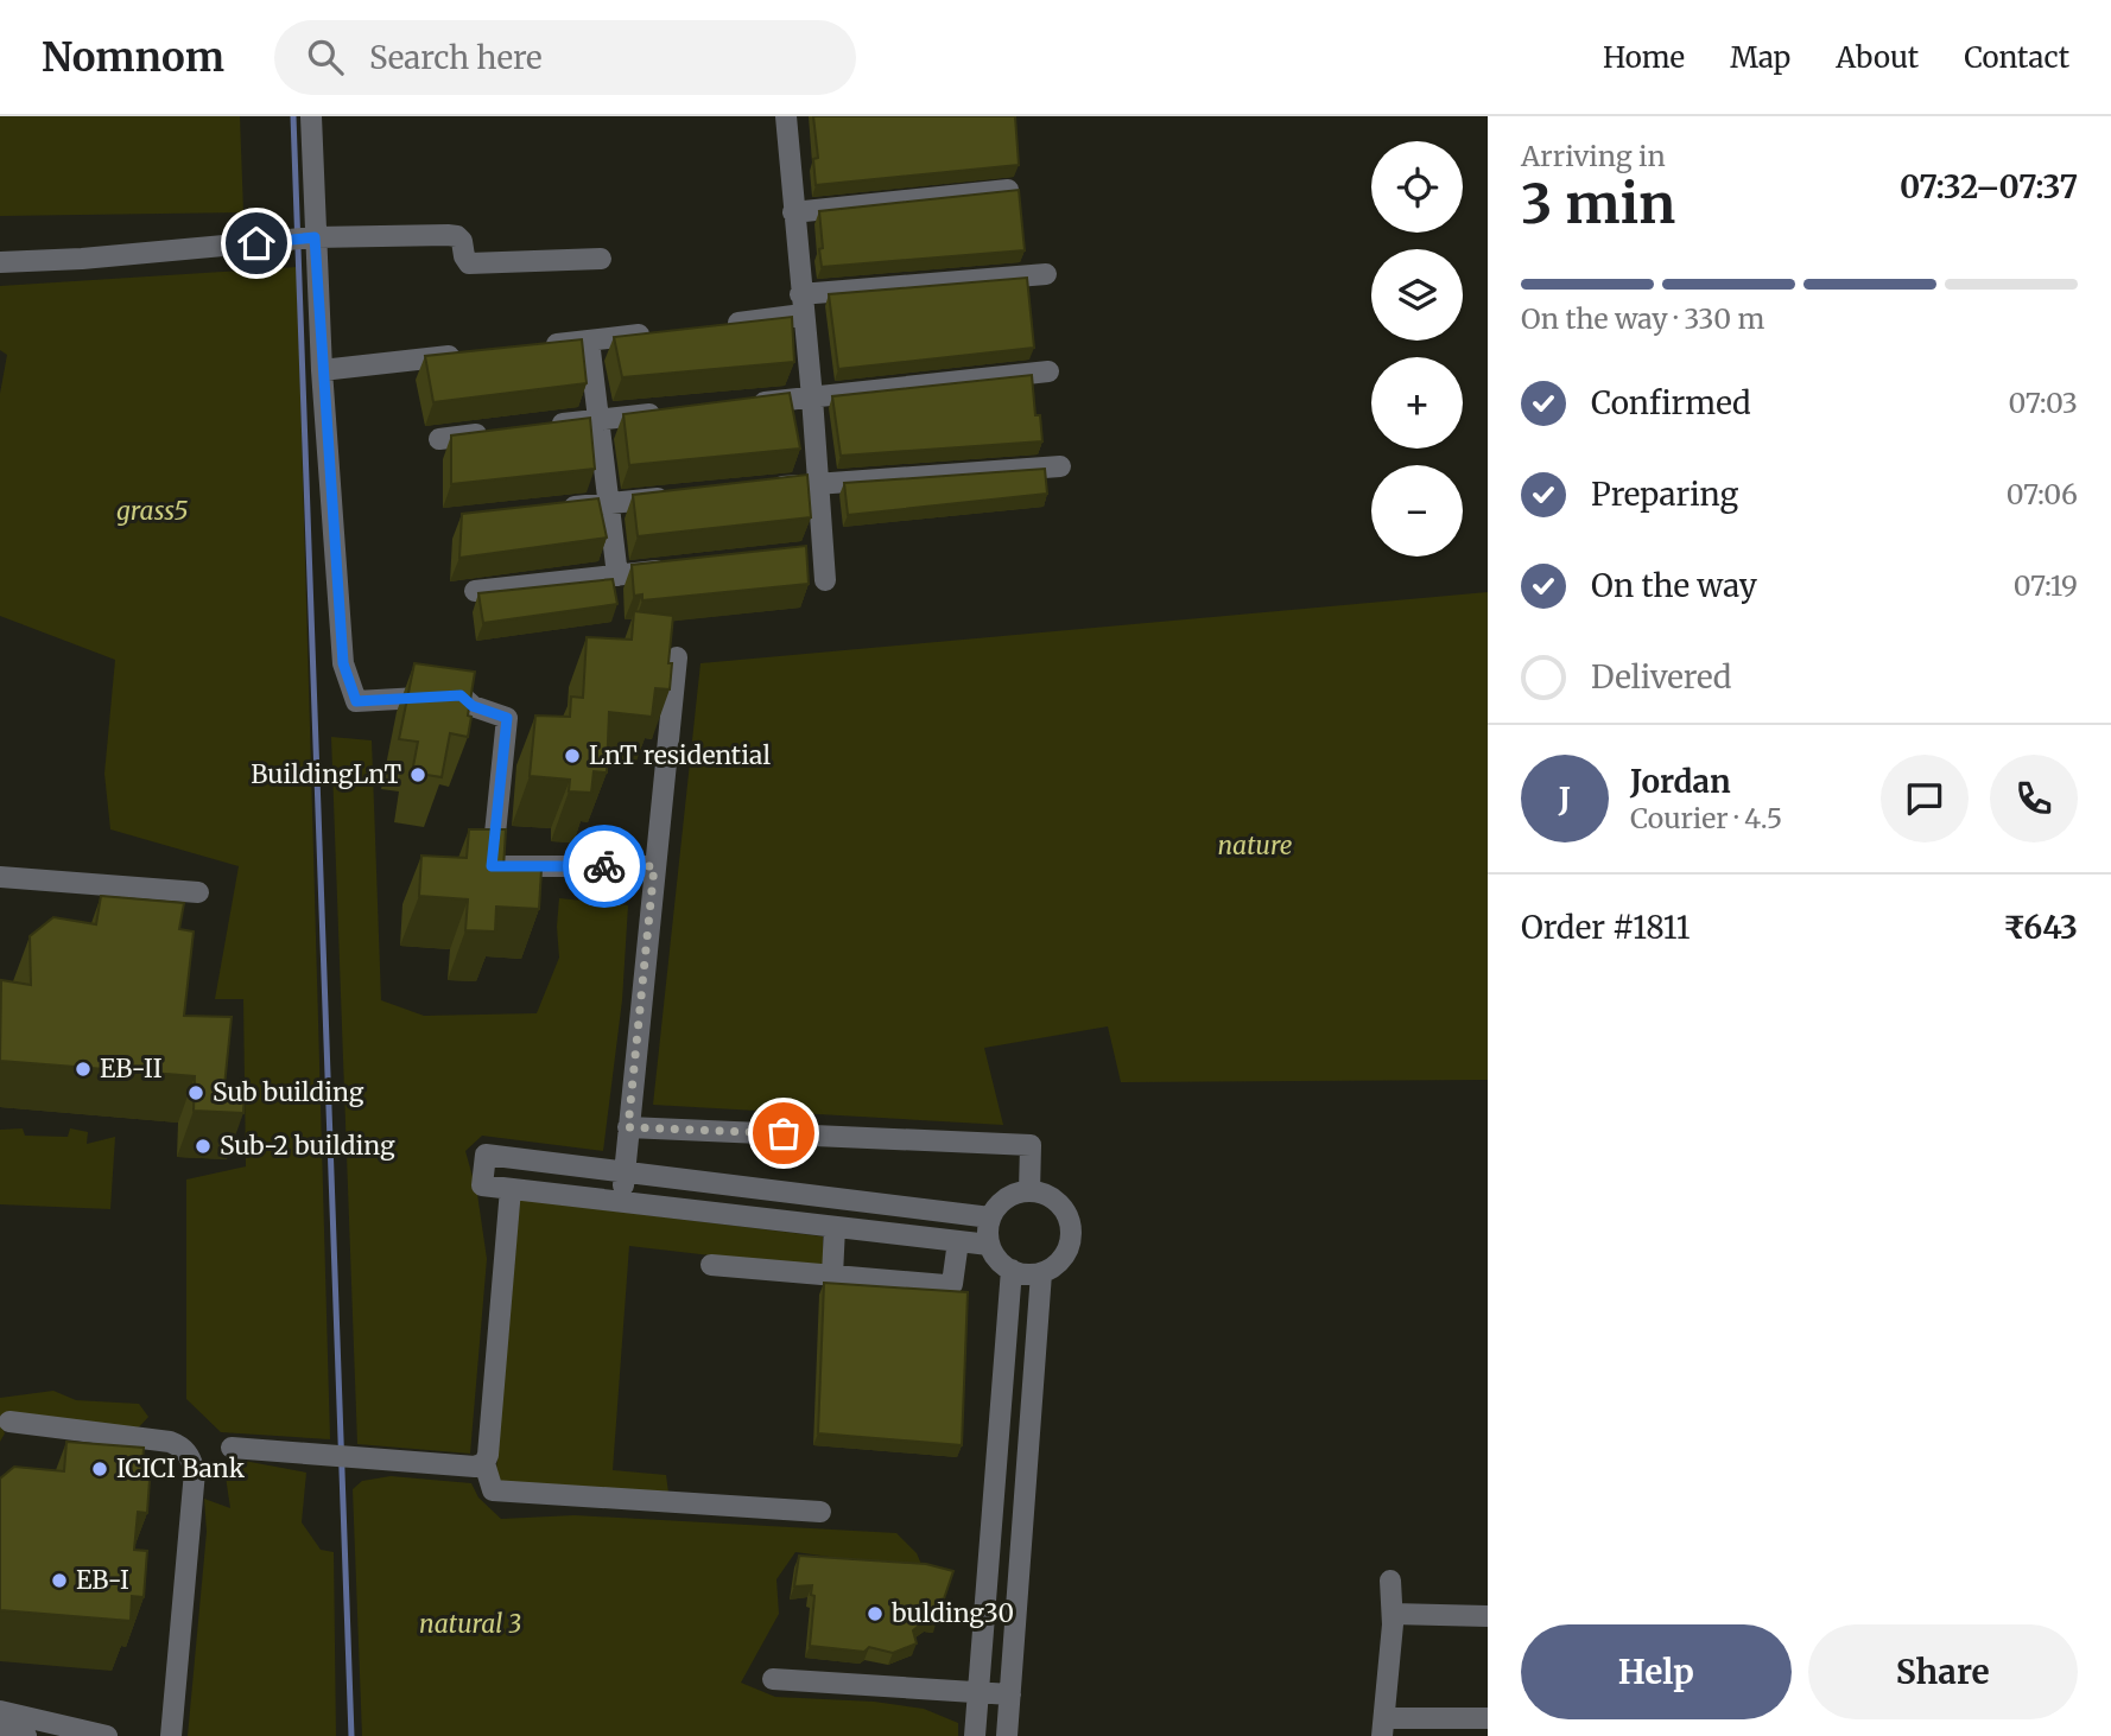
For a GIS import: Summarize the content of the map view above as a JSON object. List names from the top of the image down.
{
  "parks": ["grass5", "nature", "natural 3"],
  "places": [
    "LnT residential",
    "BuildingLnT",
    "EB-II",
    "Sub building",
    "Sub-2 building",
    "ICICI Bank",
    "EB-I",
    "bulding30"
  ],
  "page": {
    "header": "Nomnom",
    "search": "Search here",
    "nav": [
      "Home",
      "Map",
      "About",
      "Contact"
    ],
    "heading": ["3 min", "Arriving in", "07:32–07:37"],
    "panel": [
      "Jordan",
      "Courier · 4.5",
      "Order #1811",
      "₹643"
    ],
    "map_buttons": ["+", "−"],
    "bar": "On the way · 330 m",
    "list": [
      ["Confirmed", "07:03"],
      ["Preparing", "07:06"],
      ["On the way", "07:19"],
      "Delivered"
    ],
    "round": "J",
    "buttons": ["Help", "Share"]
  }
}
